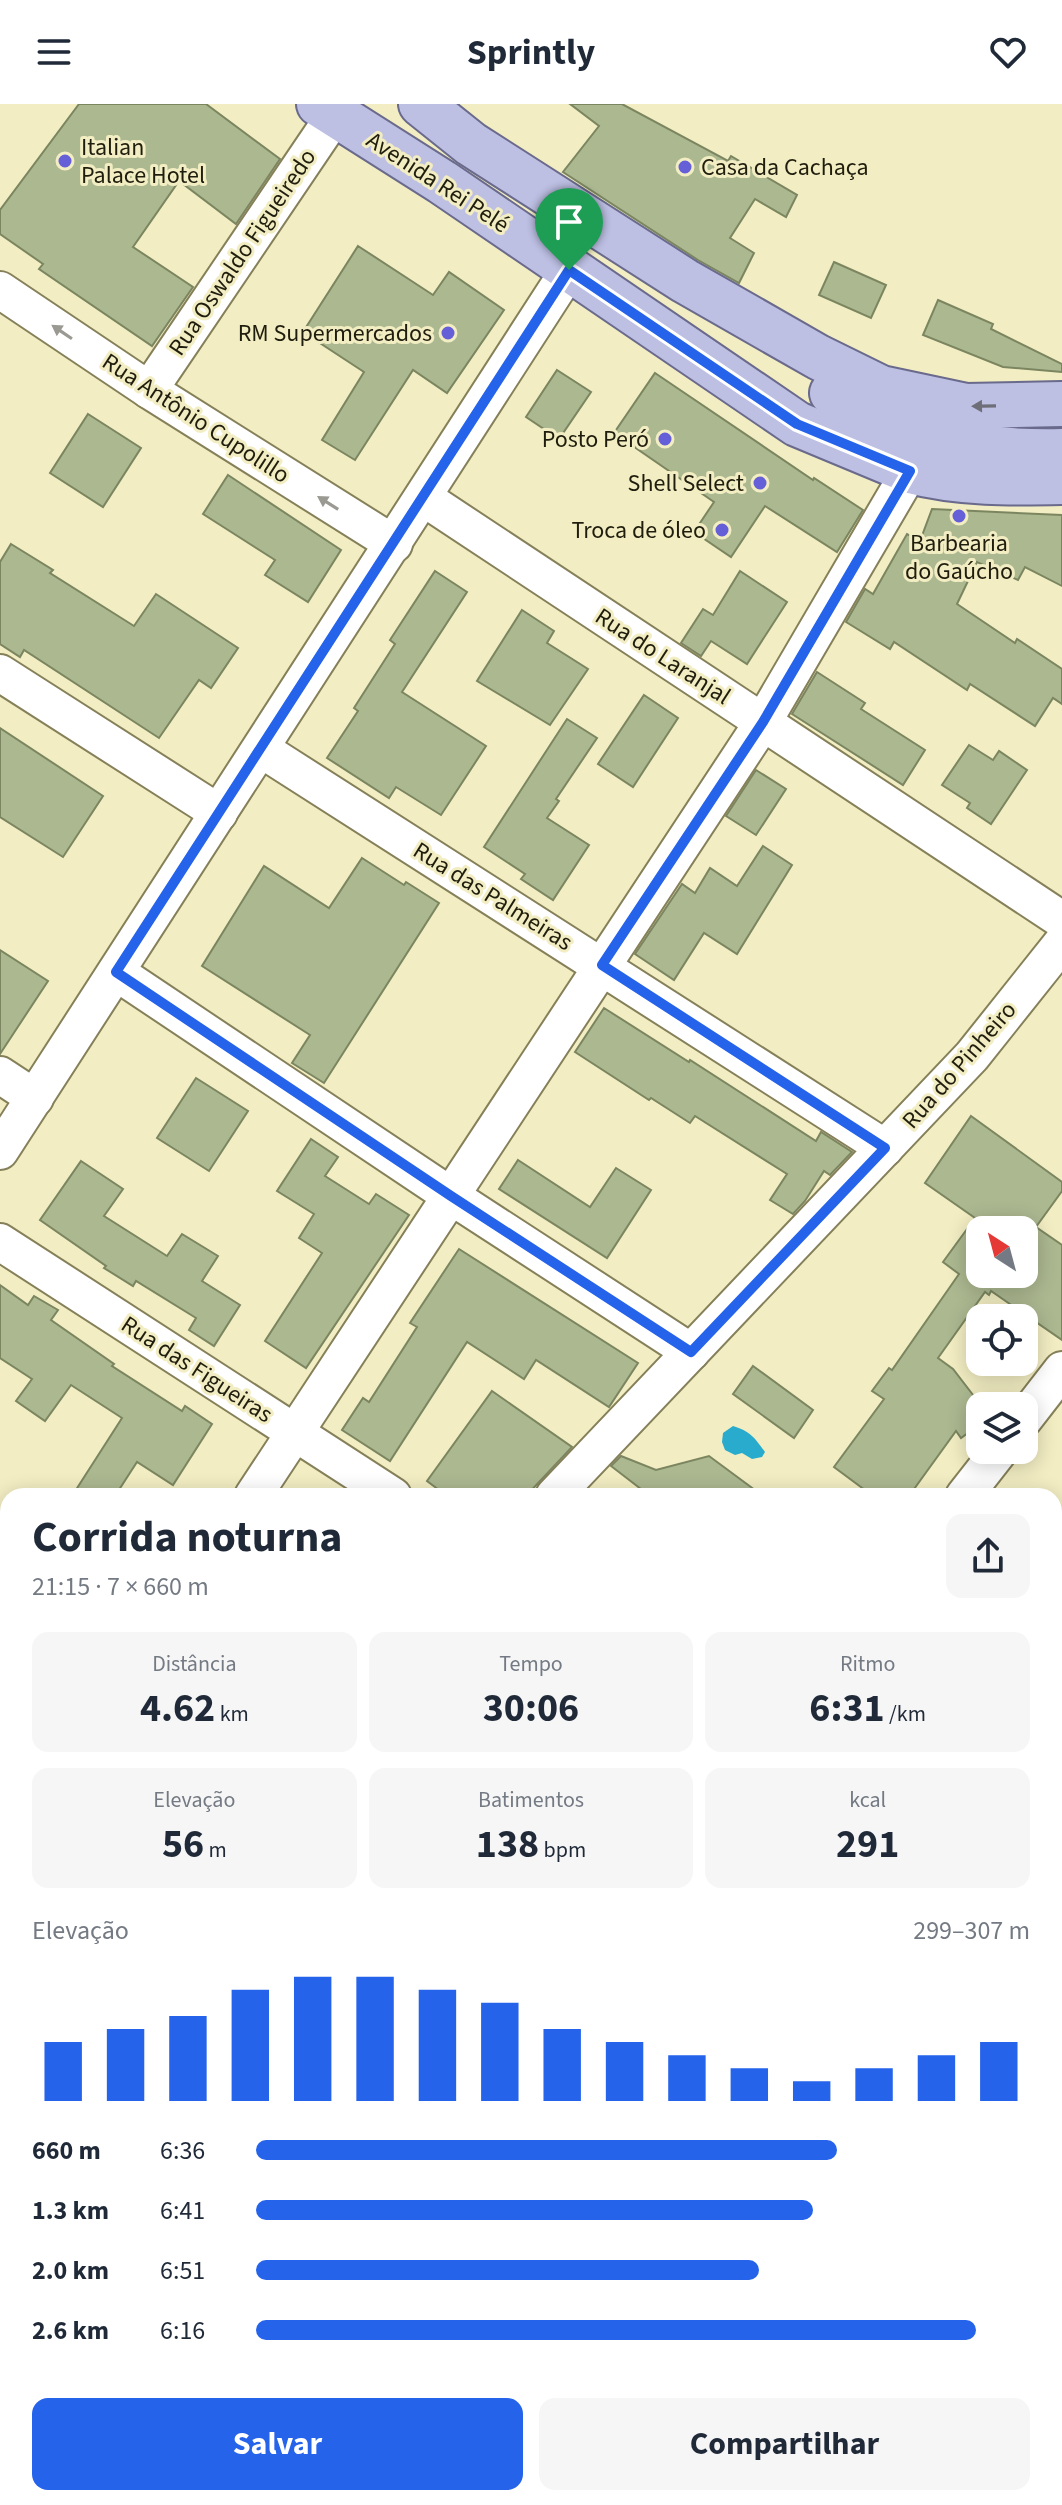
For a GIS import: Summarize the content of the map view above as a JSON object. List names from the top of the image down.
{
  "streets": {
    "main road": ["Avenida Rei Pelé"],
    "street": [
      "Rua Oswaldo Figueiredo",
      "Rua Antônio Cupolillo",
      "Rua do Laranjal",
      "Rua das Palmeiras",
      "Rua do Pinheiro",
      "Rua das Figueiras"
    ]
  },
  "crossings": [
    ["Avenida Rei Pelé", "Rua Oswaldo Figueiredo"],
    ["Rua Oswaldo Figueiredo", "Rua Antônio Cupolillo"],
    ["Rua das Palmeiras", "Rua do Pinheiro"]
  ],
  "places": [
    "Italian Palace Hotel",
    "Casa da Cachaça",
    "RM Supermercados",
    "Posto Peró",
    "Shell Select",
    "Barbearia do Gaúcho",
    "Troca de óleo"
  ],
  "north": "top left",
  "page": {
    "header": "Sprintly",
    "heading": ["Corrida noturna", "21:15 · 7 × 660 m"],
    "stats": [
      ["Distância", "4.62 km"],
      ["Tempo", "30:06"],
      ["Ritmo", "6:31 /km"],
      ["Elevação", "56 m"],
      ["Batimentos", "138 bpm"],
      ["kcal", "291"]
    ],
    "chart": ["Elevação", "299–307 m"],
    "list": [
      {
        "name": "660 m",
        "note": "6:36"
      },
      {
        "name": "1.3 km",
        "note": "6:41"
      },
      {
        "name": "2.0 km",
        "note": "6:51"
      },
      {
        "name": "2.6 km",
        "note": "6:16"
      }
    ],
    "buttons": ["Salvar", "Compartilhar"]
  }
}
